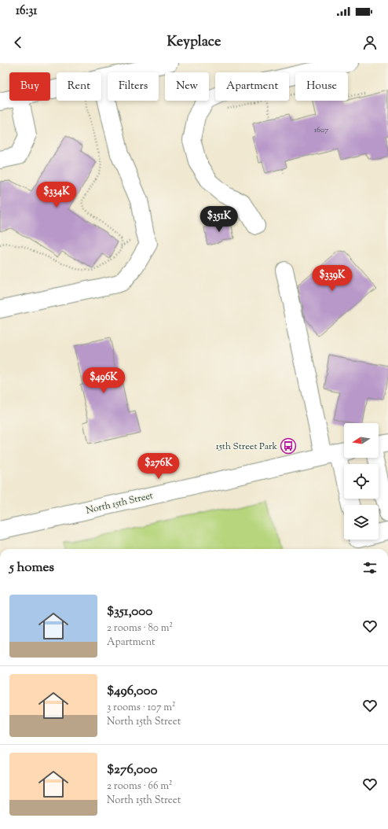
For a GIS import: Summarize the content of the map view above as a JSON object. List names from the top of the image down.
{
  "streets": {
    "street": ["North 15th Street"]
  },
  "places": {
    "bus stop": ["15th Street Park"]
  },
  "house_numbers": ["1607"],
  "north": "left",
  "page": {
    "status": "16:31",
    "header": "Keyplace",
    "chip": [
      "Buy",
      "Rent",
      "Filters",
      "New",
      "Apartment",
      "House"
    ],
    "price": [
      "$334K",
      "$351K",
      "$339K",
      "$496K",
      "$276K"
    ],
    "heading": "5 homes",
    "list": [
      {
        "name": "$351,000",
        "note": "2 rooms · 80 m² · Apartment"
      },
      {
        "name": "$496,000",
        "note": "3 rooms · 107 m² · North 15th Street"
      },
      {
        "name": "$276,000",
        "note": "2 rooms · 66 m² · North 15th Street"
      }
    ]
  }
}
